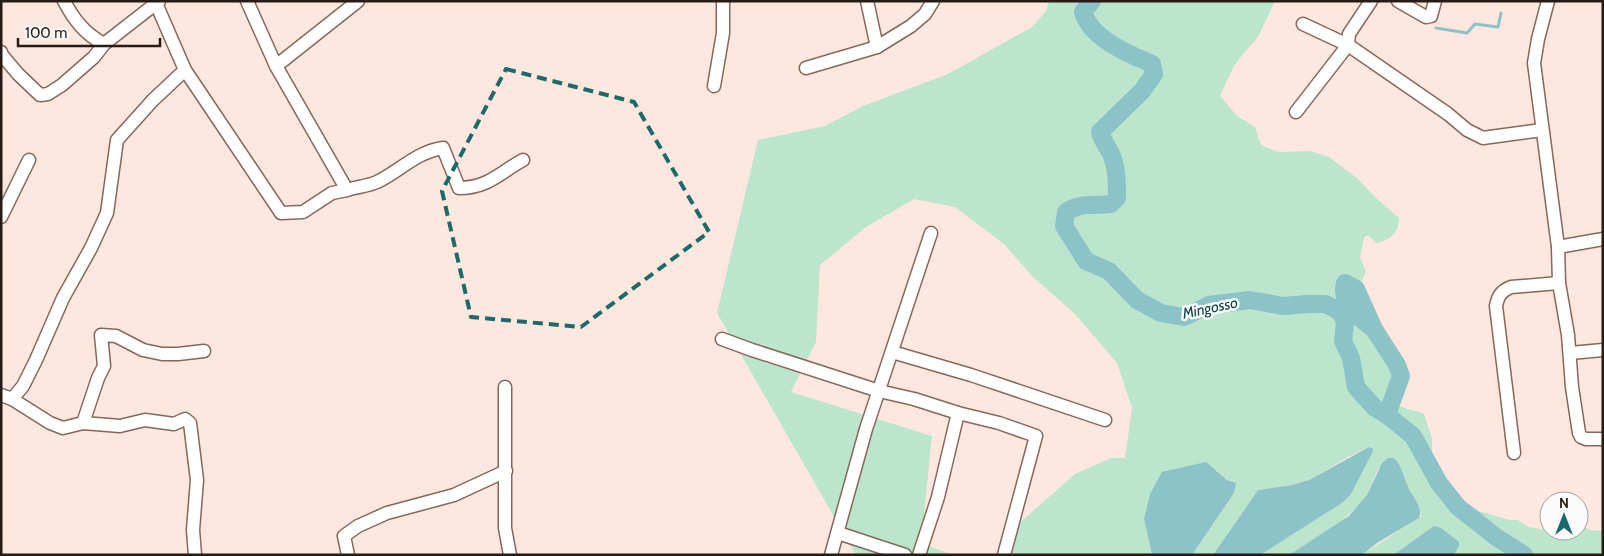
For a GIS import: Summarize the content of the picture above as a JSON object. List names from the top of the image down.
{
  "water": ["Mingosso"],
  "scale_bar": "100 m",
  "north": "top"
}
